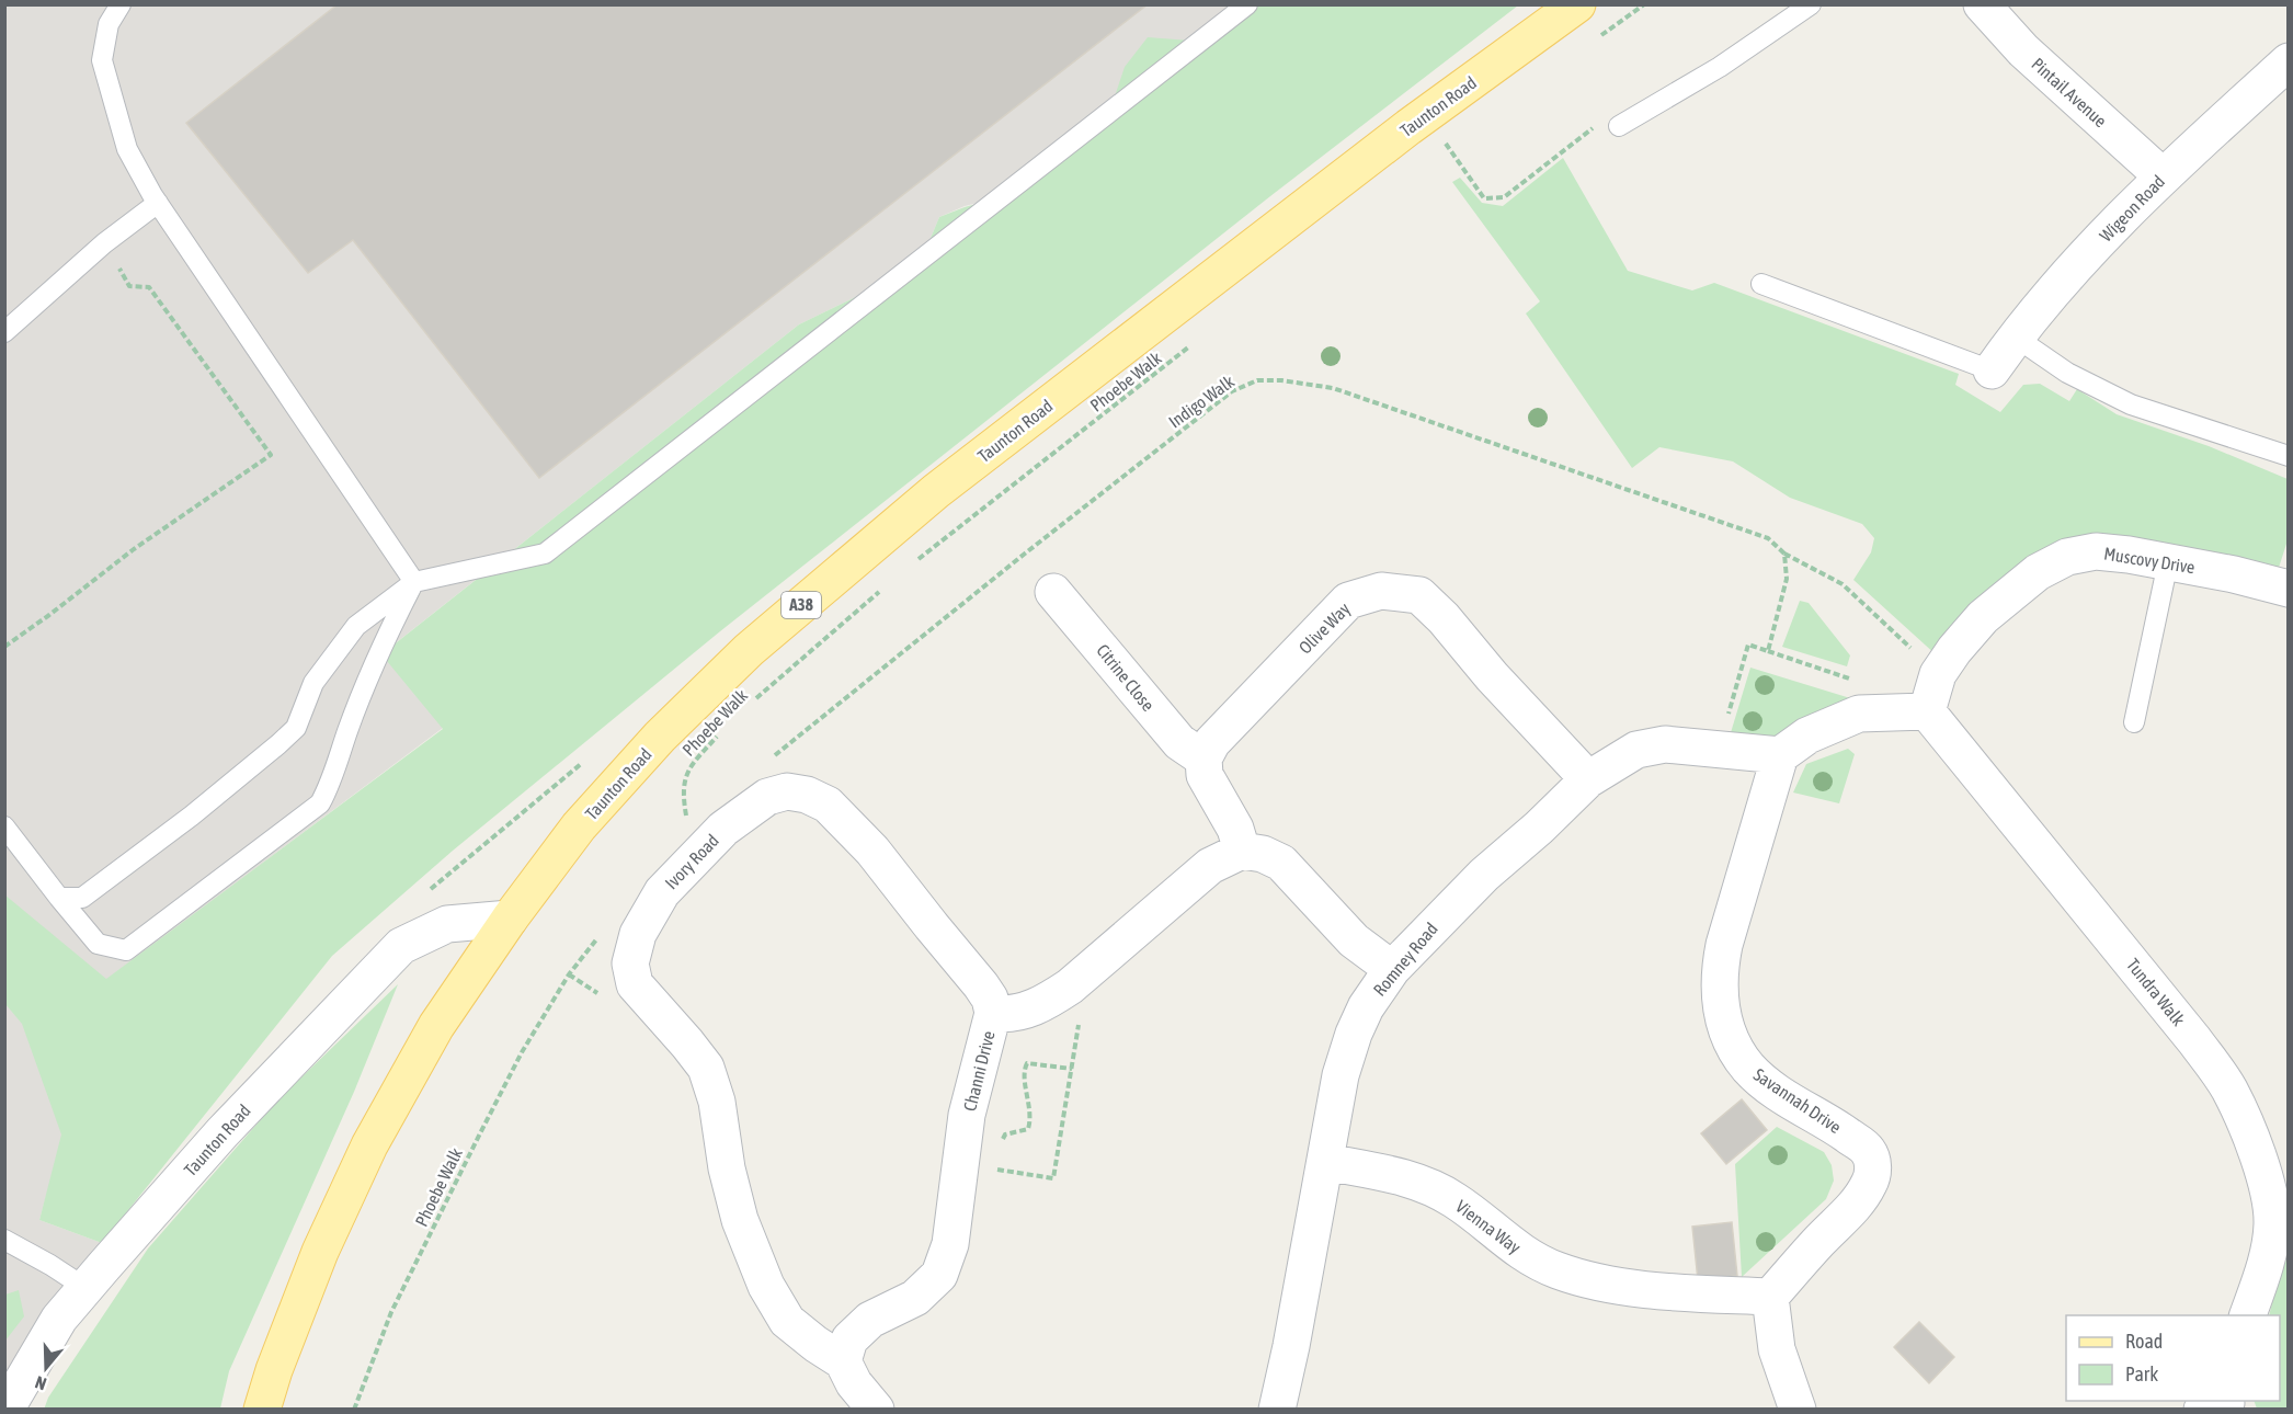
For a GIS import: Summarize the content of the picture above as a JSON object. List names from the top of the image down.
{
  "streets": {
    "main road": ["Taunton Road", "A38"],
    "street": [
      "Pintail Avenue",
      "Wigeon Road",
      "Muscovy Drive",
      "Olive Way",
      "Citrine Close",
      "Ivory Road",
      "Romney Road",
      "Tundra Walk",
      "Channi Drive",
      "Savannah Drive",
      "Vienna Way"
    ],
    "path": ["Phoebe Walk", "Indigo Walk"]
  },
  "crossings": [
    ["Pintail Avenue", "Wigeon Road"],
    ["Muscovy Drive", "Tundra Walk"],
    ["Olive Way", "Citrine Close"],
    ["Olive Way", "Romney Road"],
    ["Ivory Road", "Channi Drive"],
    ["Romney Road", "Savannah Drive"],
    ["Romney Road", "Vienna Way"],
    ["Savannah Drive", "Vienna Way"]
  ],
  "legend": ["Road", "Park"],
  "north": "bottom"
}
